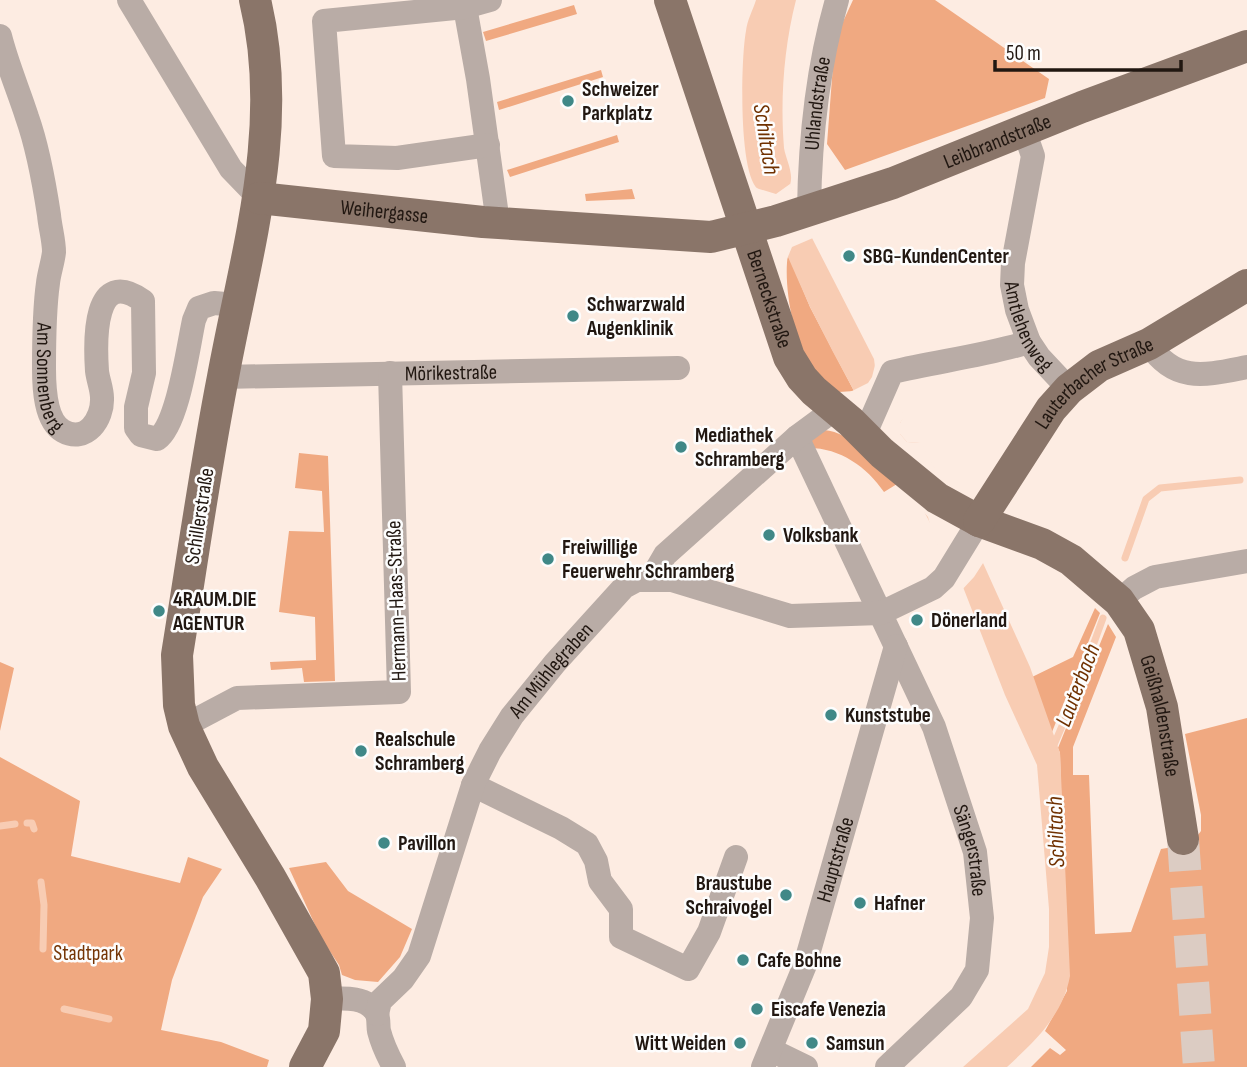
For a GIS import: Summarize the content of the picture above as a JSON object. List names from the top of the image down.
{
  "streets": {
    "main road": [
      "Leibbrandstraße",
      "Weihergasse",
      "Berneckstraße",
      "Lauterbacher Straße",
      "Schillerstraße",
      "Geißhaldenstraße"
    ],
    "street": [
      "Uhlandstraße",
      "Amtlehenweg",
      "Am Sonnenberg",
      "Mörikestraße",
      "Hermann-Haas-Straße",
      "Am Mühlegraben",
      "Sängerstraße",
      "Hauptstraße"
    ]
  },
  "crossings": [
    ["Uhlandstraße", "Leibbrandstraße"],
    ["Leibbrandstraße", "Weihergasse"],
    ["Leibbrandstraße", "Berneckstraße"],
    ["Leibbrandstraße", "Amtlehenweg"],
    ["Weihergasse", "Berneckstraße"],
    ["Weihergasse", "Schillerstraße"],
    ["Berneckstraße", "Lauterbacher Straße"],
    ["Berneckstraße", "Geißhaldenstraße"],
    ["Amtlehenweg", "Lauterbacher Straße"],
    ["Am Sonnenberg", "Schillerstraße"],
    ["Mörikestraße", "Schillerstraße"],
    ["Mörikestraße", "Hermann-Haas-Straße"],
    ["Lauterbacher Straße", "Geißhaldenstraße"],
    ["Schillerstraße", "Hermann-Haas-Straße"],
    ["Sängerstraße", "Hauptstraße"]
  ],
  "water": ["Schiltach", "Lauterbach"],
  "parks": ["Stadtpark"],
  "places": [
    "Schweizer Parkplatz",
    "SBG-KundenCenter",
    "Schwarzwald Augenklinik",
    "Mediathek Schramberg",
    "Volksbank",
    "Freiwillige Feuerwehr Schramberg",
    "4RAUM.DIE AGENTUR",
    "Dönerland",
    "Kunststube",
    "Realschule Schramberg",
    "Pavillon",
    "Braustube Schraivogel",
    "Hafner",
    "Cafe Bohne",
    "Eiscafe Venezia",
    "Witt Weiden",
    "Samsun"
  ],
  "scale_bar": "50 m"
}
